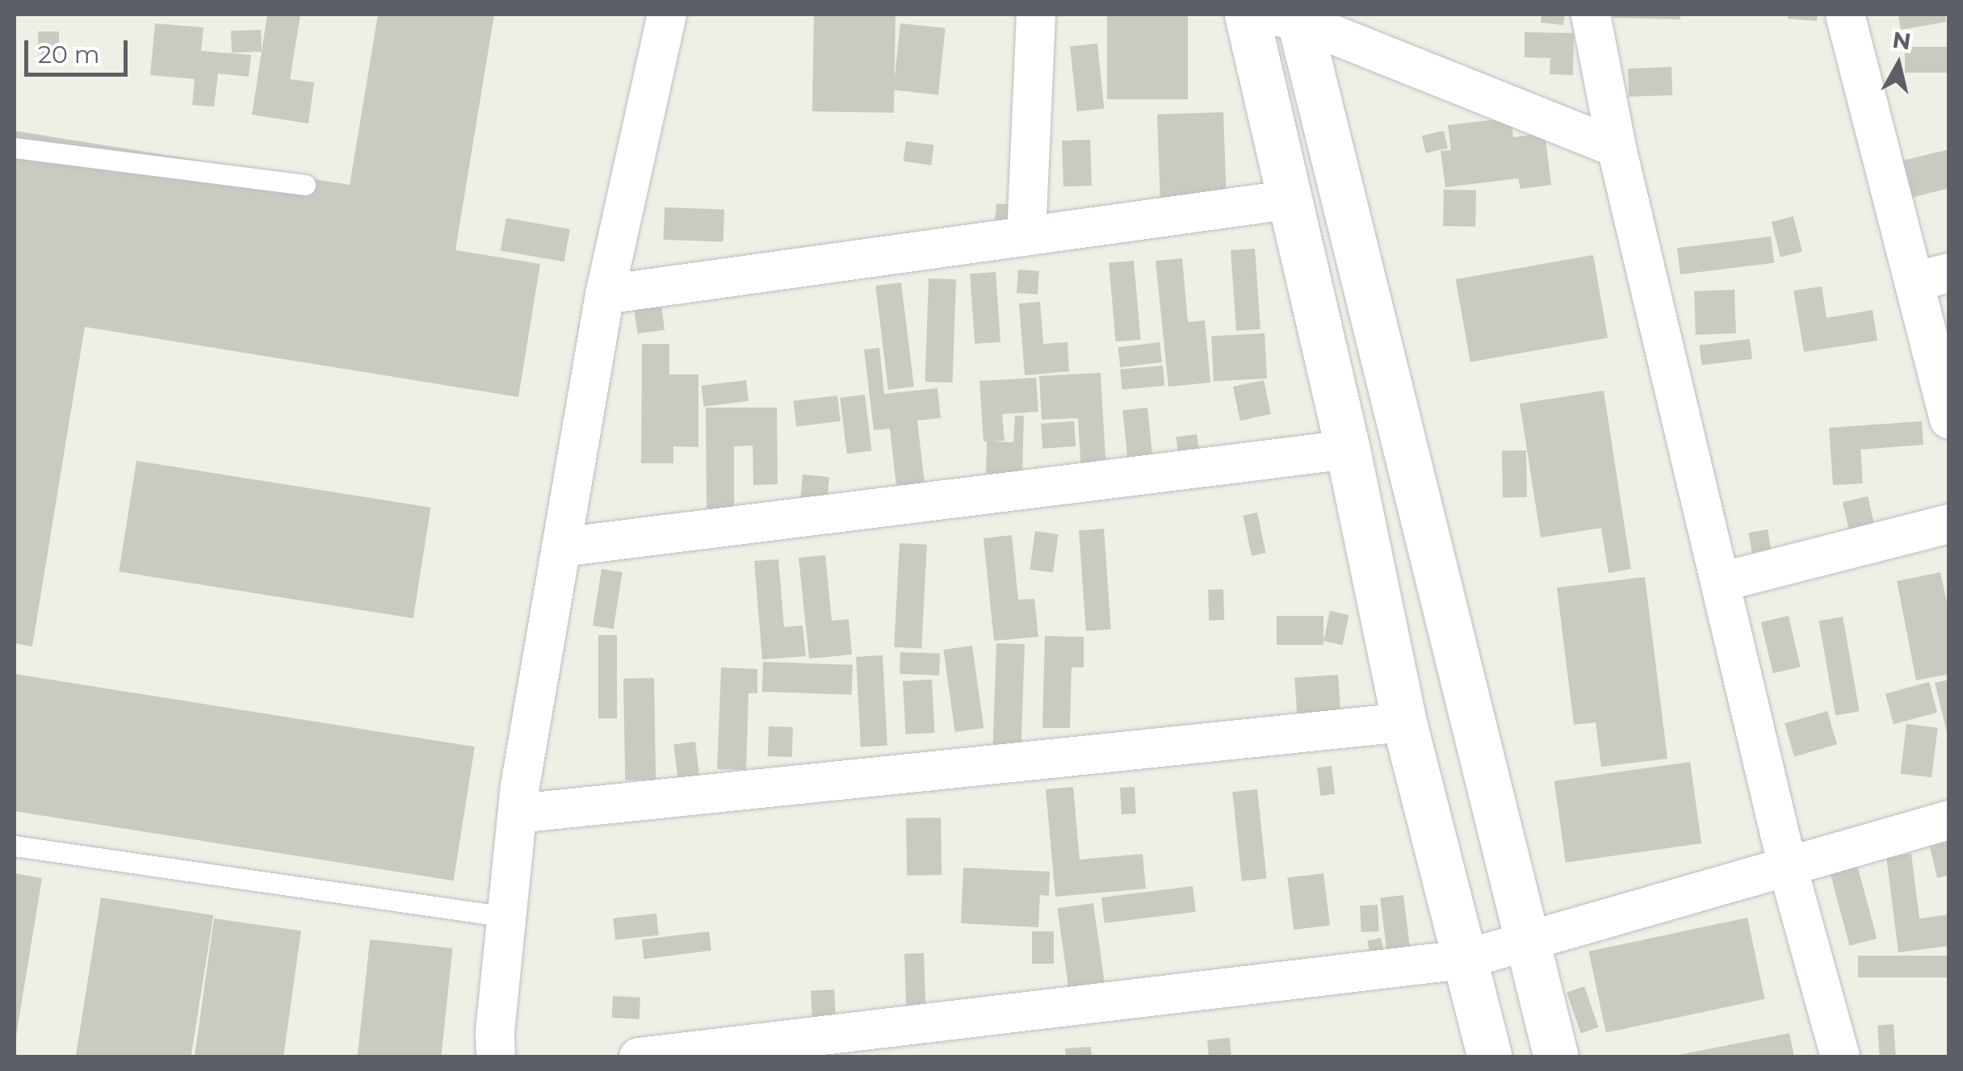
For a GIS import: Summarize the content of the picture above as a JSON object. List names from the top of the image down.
{
  "scale_bar": "20 m",
  "north": "top"
}
